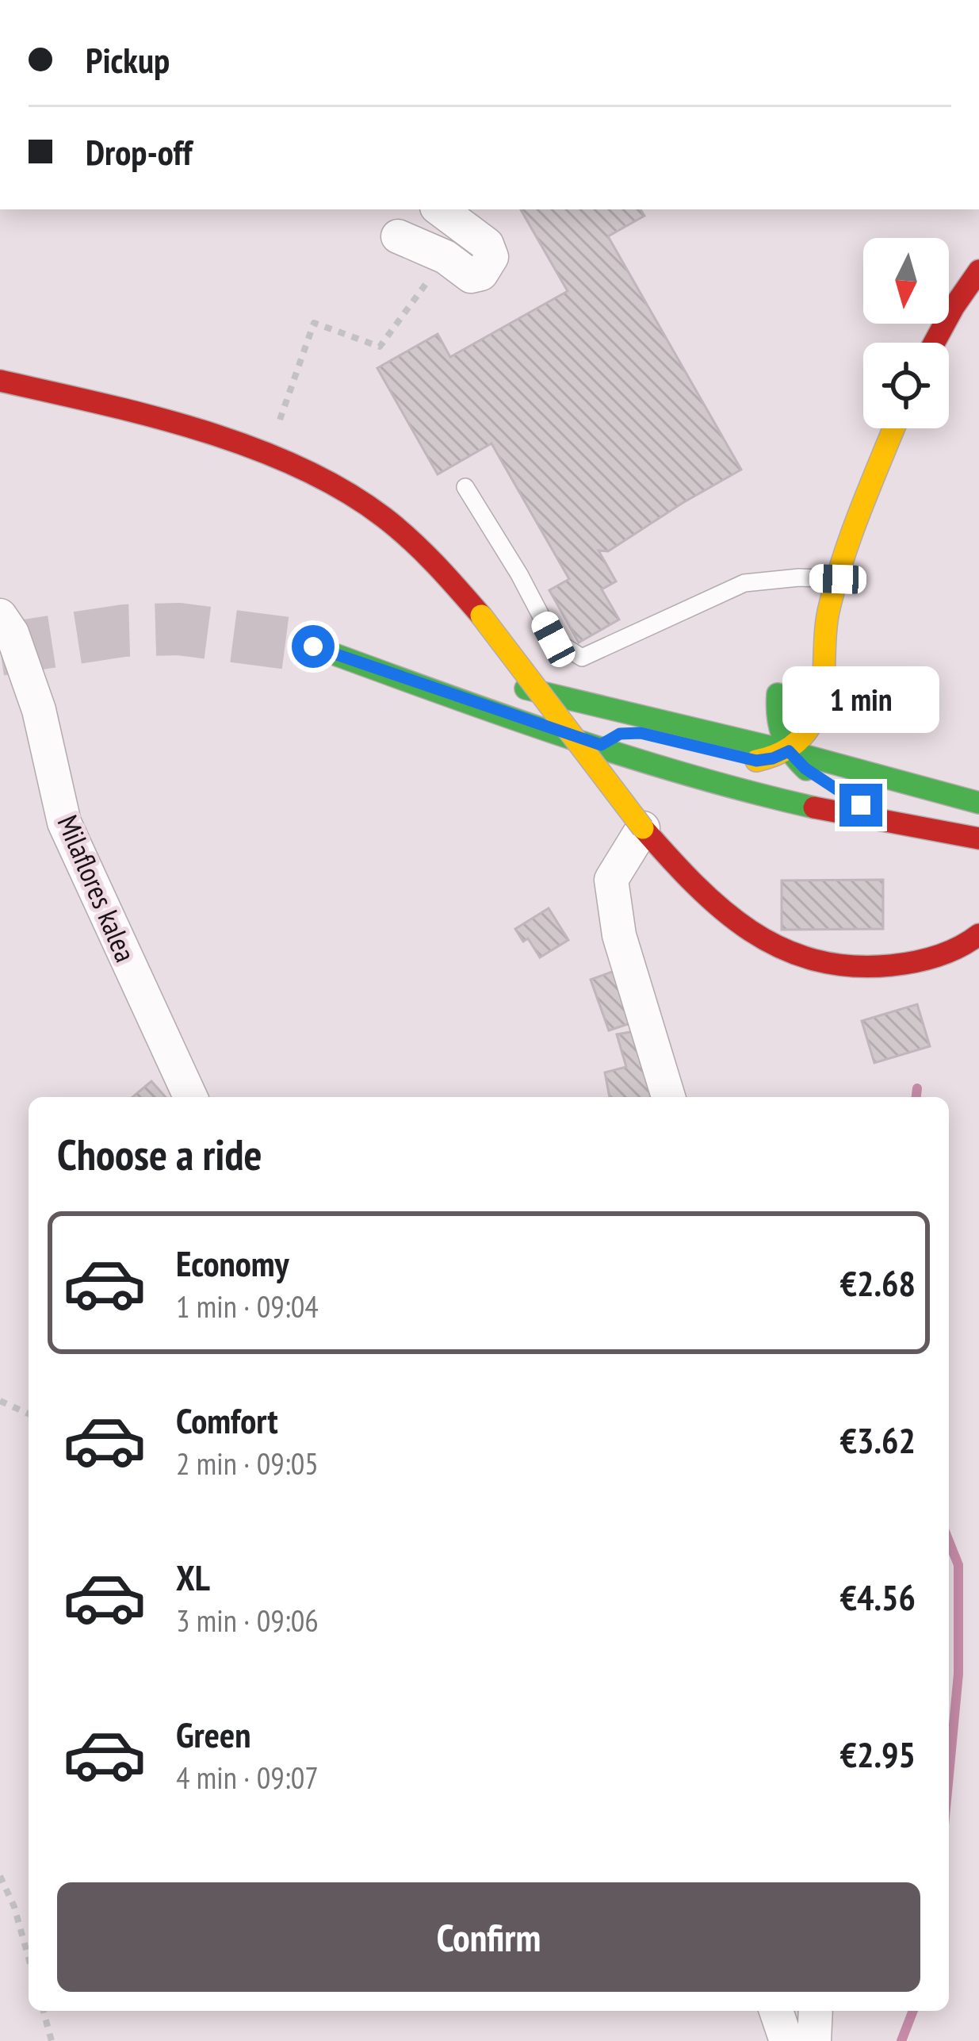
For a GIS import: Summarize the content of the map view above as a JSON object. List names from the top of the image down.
{
  "streets": {
    "street": ["Milaflores kalea"]
  },
  "north": "bottom",
  "page": {
    "banner": ["Pickup", "Drop-off"],
    "bubble": "1 min",
    "heading": "Choose a ride",
    "list": [
      {
        "name": "Economy",
        "note": "1 min · 09:04",
        "value": "€2.68"
      },
      {
        "name": "Comfort",
        "note": "2 min · 09:05",
        "value": "€3.62"
      },
      {
        "name": "XL",
        "note": "3 min · 09:06",
        "value": "€4.56"
      },
      {
        "name": "Green",
        "note": "4 min · 09:07",
        "value": "€2.95"
      }
    ],
    "buttons": "Confirm"
  }
}
